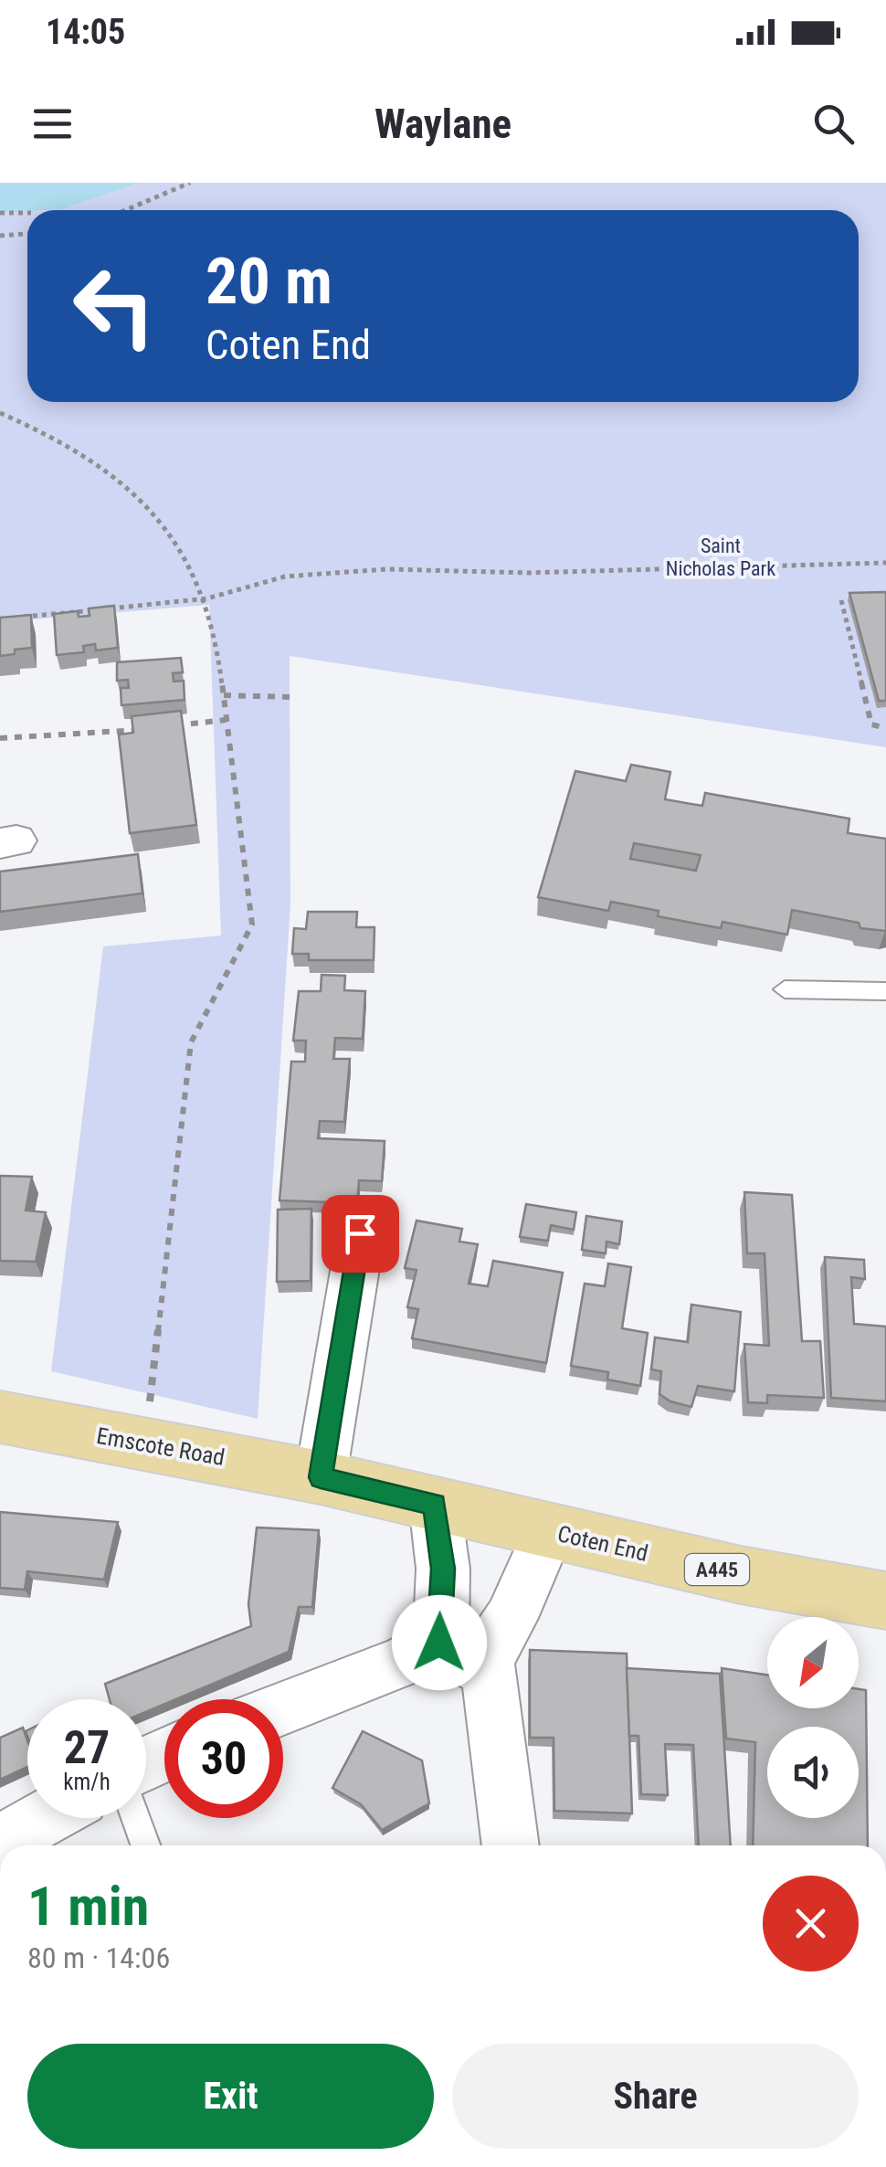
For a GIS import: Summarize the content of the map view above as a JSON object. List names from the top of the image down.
{
  "streets": {
    "main road": ["Emscote Road", "Coten End", "A445"]
  },
  "crossings": [
    ["Emscote Road", "Coten End"]
  ],
  "parks": ["Saint Nicholas Park"],
  "north": "bottom left",
  "page": {
    "status": "14:05",
    "header": "Waylane",
    "turn": ["20 m", "Coten End"],
    "speed": "27 km/h",
    "limit": "30",
    "heading": ["1 min", "80 m · 14:06"],
    "buttons": ["Exit", "Share"]
  }
}
